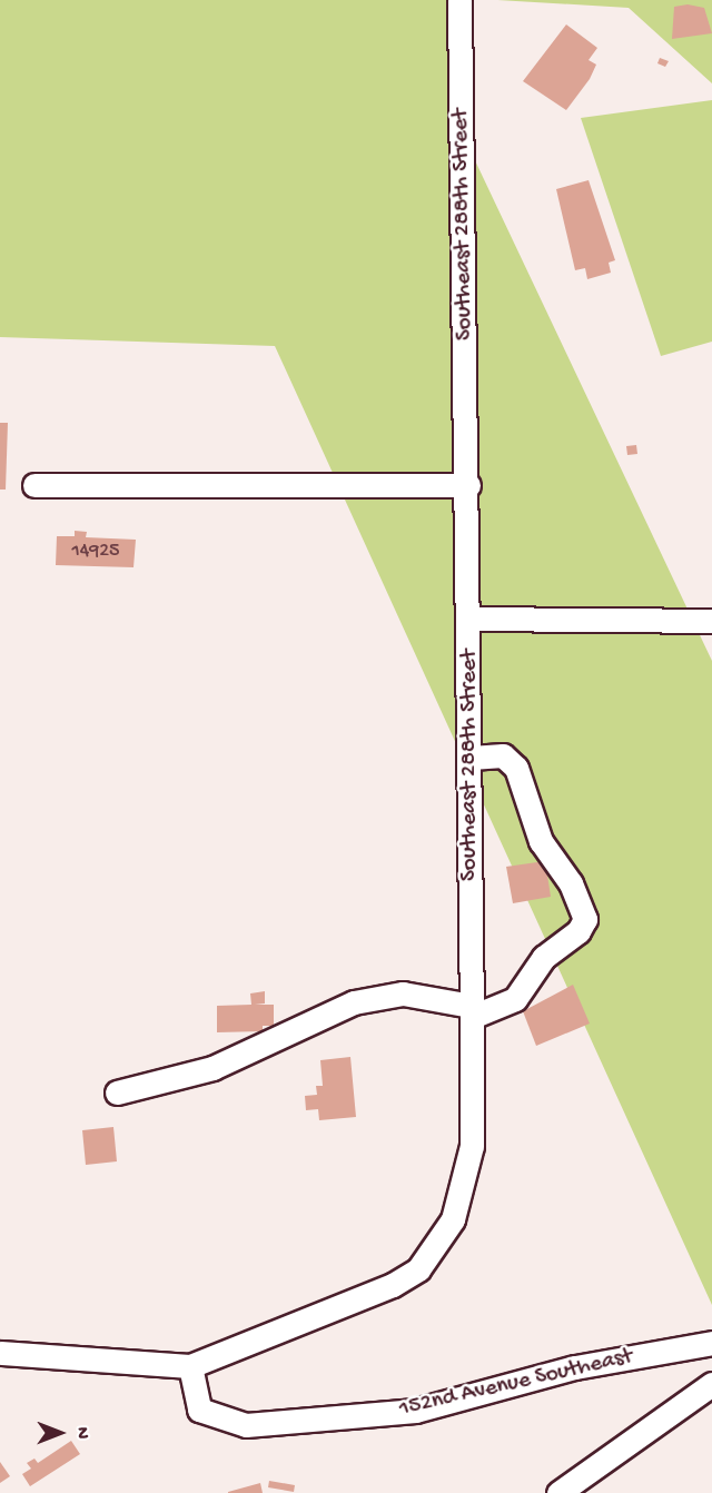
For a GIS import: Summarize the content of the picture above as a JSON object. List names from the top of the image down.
{
  "streets": {
    "street": ["Southeast 288th Street", "152nd Avenue Southeast"]
  },
  "crossings": [
    ["Southeast 288th Street", "152nd Avenue Southeast"]
  ],
  "house_numbers": ["14925"],
  "north": "right"
}
